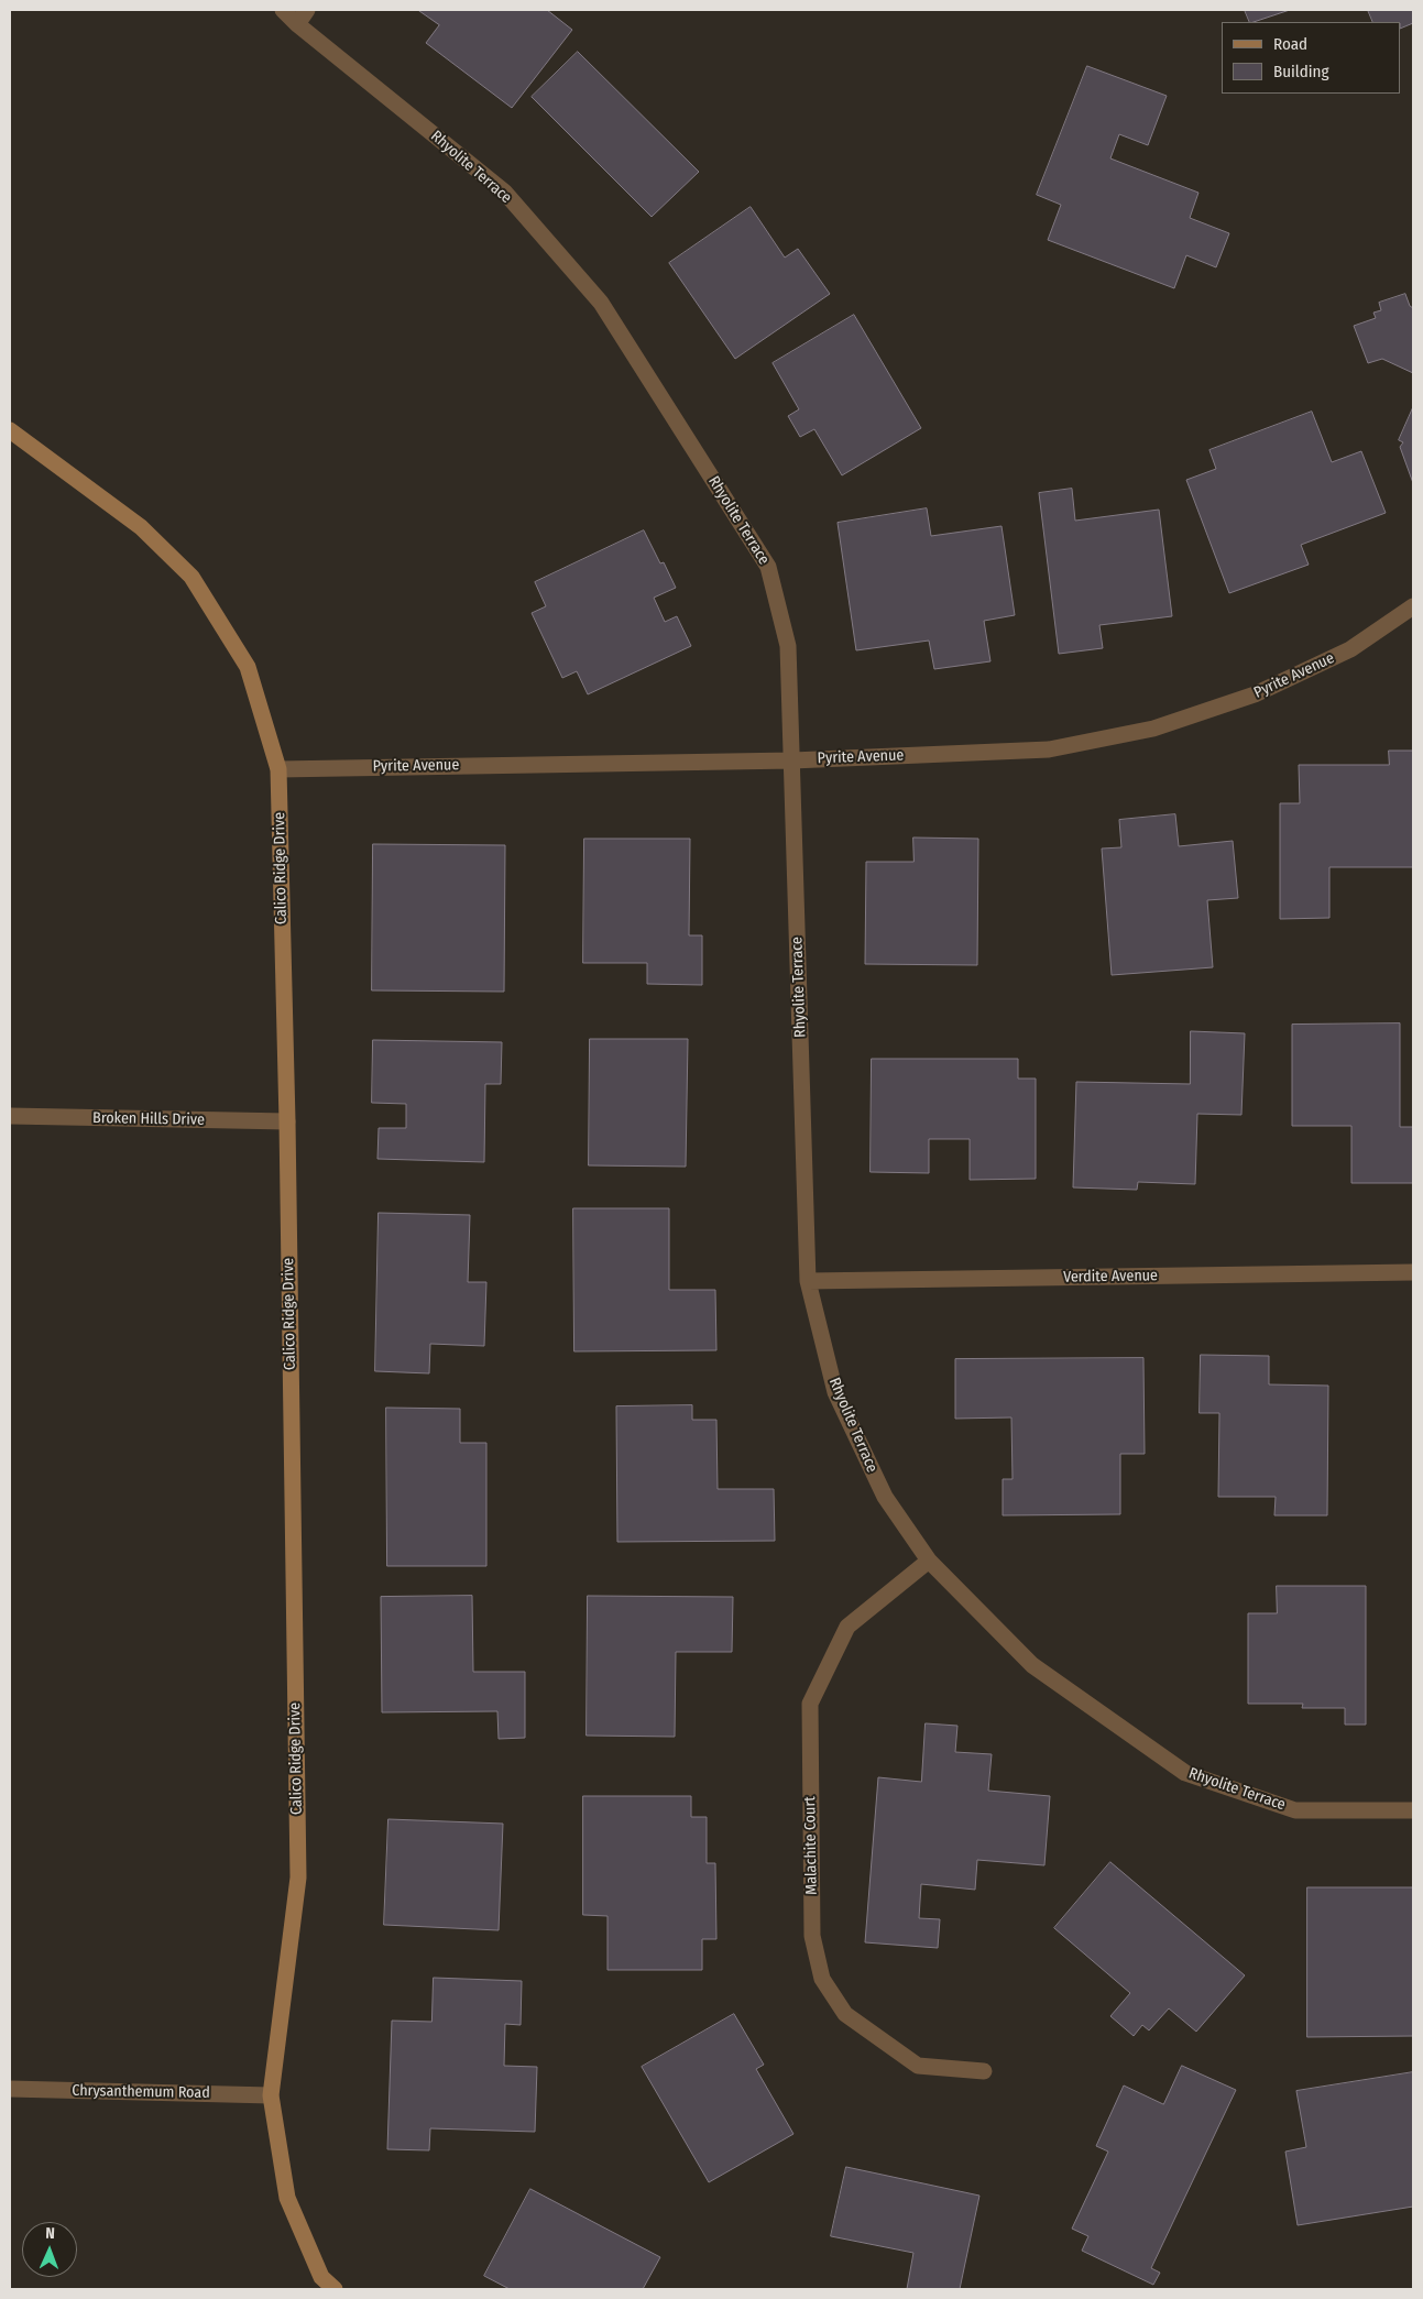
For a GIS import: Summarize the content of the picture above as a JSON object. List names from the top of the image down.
{
  "streets": {
    "street": [
      "Rhyolite Terrace",
      "Pyrite Avenue",
      "Calico Ridge Drive",
      "Broken Hills Drive",
      "Verdite Avenue",
      "Malachite Court",
      "Chrysanthemum Road"
    ]
  },
  "crossings": [
    ["Rhyolite Terrace", "Pyrite Avenue"],
    ["Rhyolite Terrace", "Verdite Avenue"],
    ["Rhyolite Terrace", "Malachite Court"],
    ["Pyrite Avenue", "Calico Ridge Drive"],
    ["Calico Ridge Drive", "Broken Hills Drive"],
    ["Calico Ridge Drive", "Chrysanthemum Road"]
  ],
  "legend": ["Road", "Building"],
  "north": "top"
}
